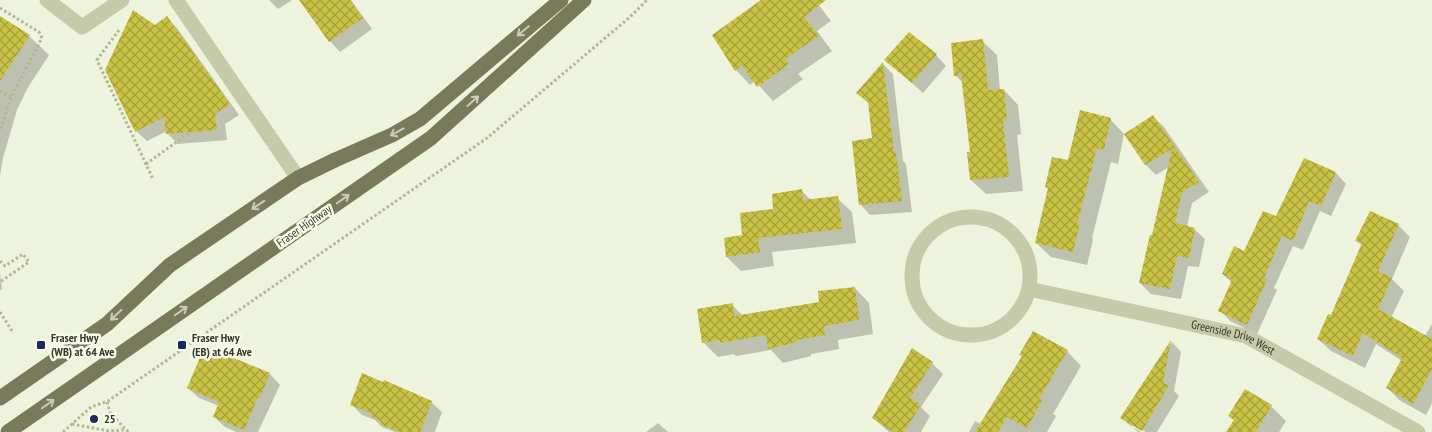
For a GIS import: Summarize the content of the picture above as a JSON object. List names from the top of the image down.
{
  "streets": {
    "main road": ["Fraser Highway"],
    "street": ["Greenside Drive West"]
  },
  "places": {
    "transit": ["Fraser Hwy (WB) at 64 Ave", "Fraser Hwy (EB) at 64 Ave"],
    "other": ["25"]
  }
}
